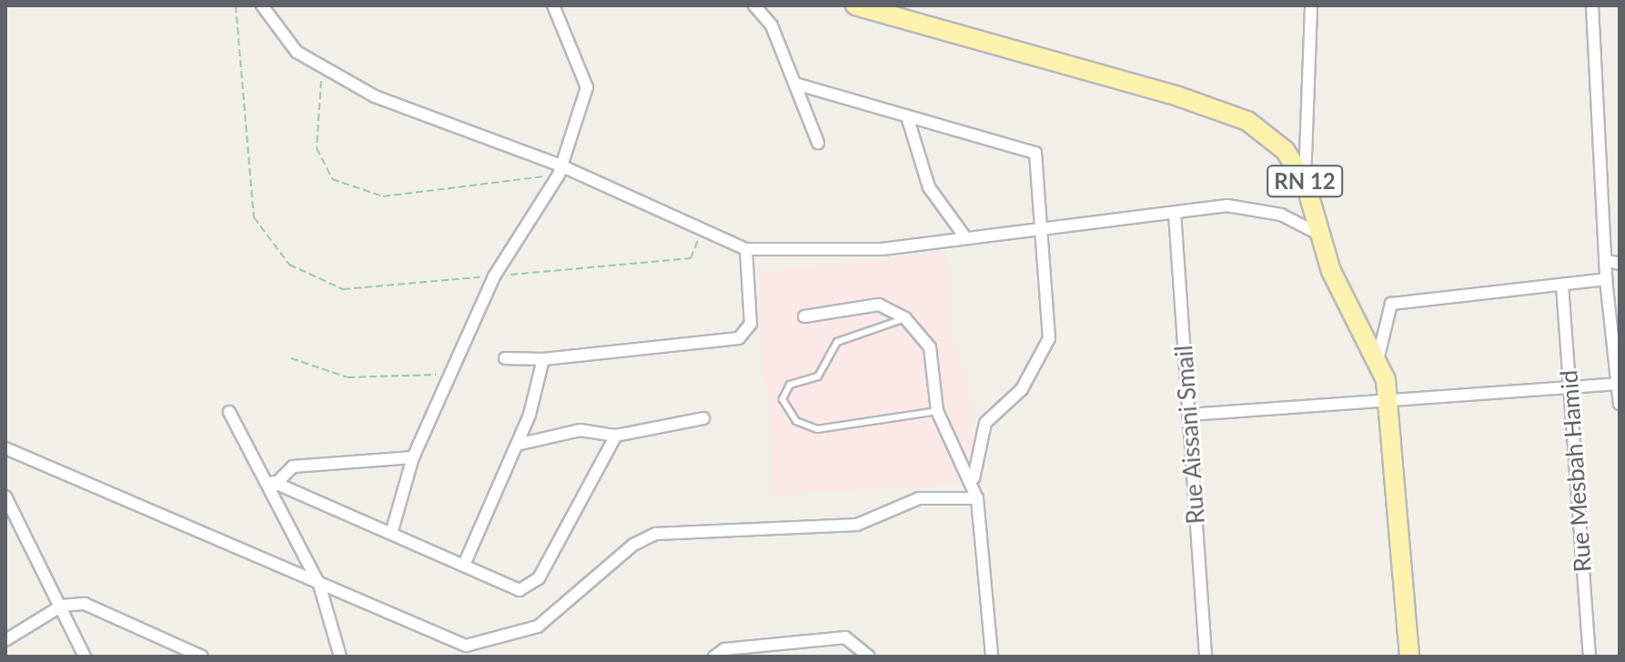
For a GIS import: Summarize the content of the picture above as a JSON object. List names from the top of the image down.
{
  "streets": {
    "main road": ["RN 12"],
    "street": ["Rue Aissani Smail", "Rue Mesbah Hamid"]
  }
}
